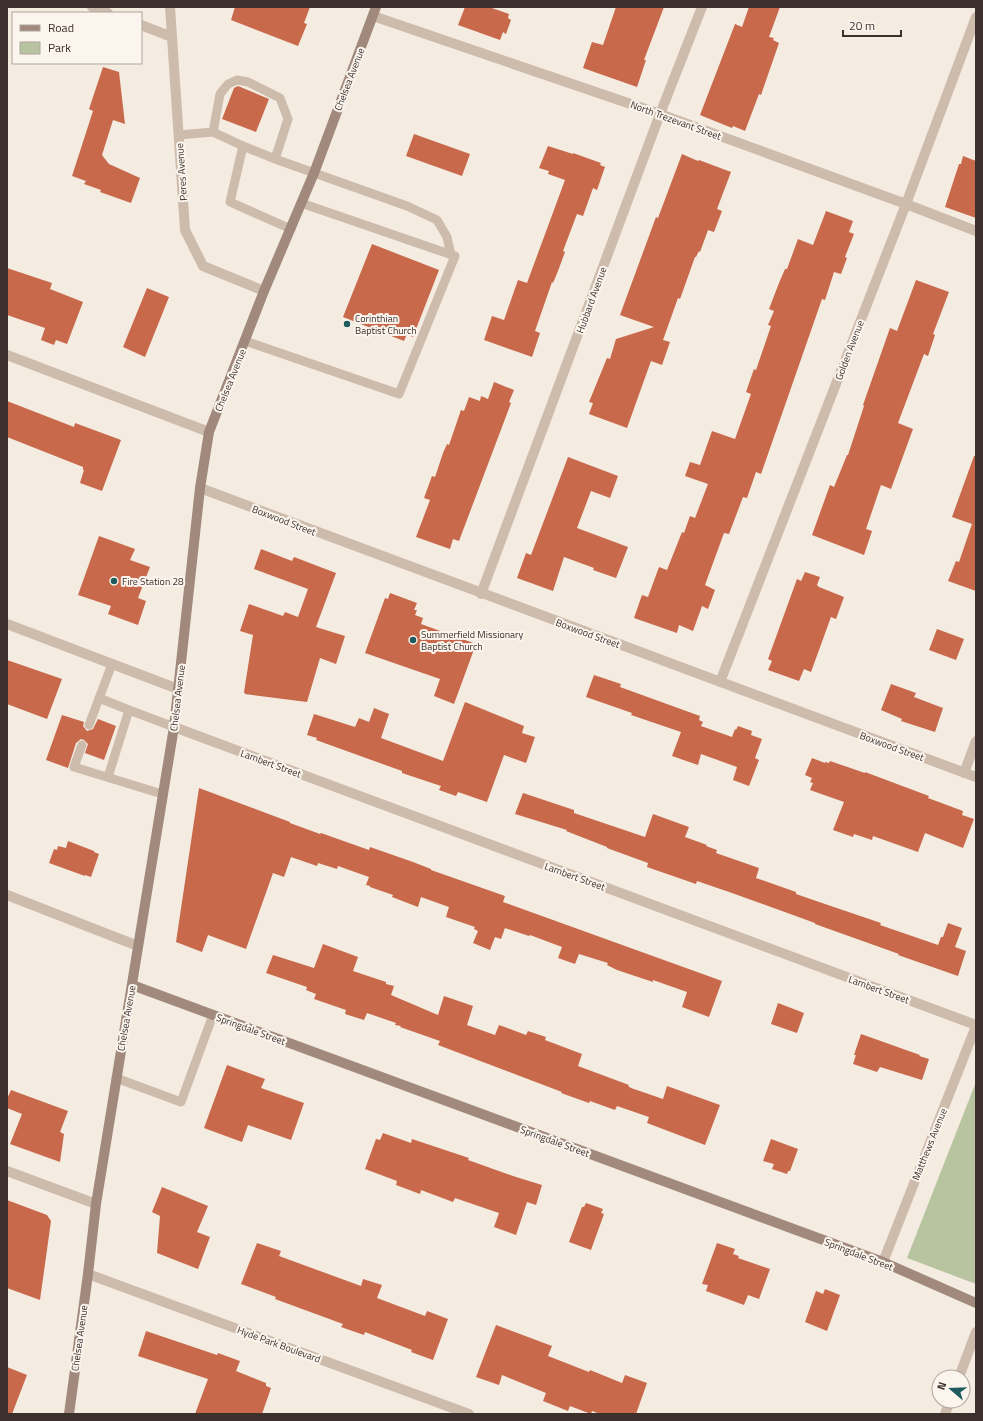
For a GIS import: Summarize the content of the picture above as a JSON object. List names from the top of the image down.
{
  "streets": {
    "main road": ["Chelsea Avenue", "Springdale Street"],
    "street": [
      "North Trezevant Street",
      "Peres Avenue",
      "Hubbard Avenue",
      "Golden Avenue",
      "Boxwood Street",
      "Lambert Street",
      "Matthews Avenue",
      "Hyde Park Boulevard"
    ]
  },
  "crossings": [
    ["Chelsea Avenue", "North Trezevant Street"],
    ["Chelsea Avenue", "Peres Avenue"],
    ["Chelsea Avenue", "Boxwood Street"],
    ["Chelsea Avenue", "Lambert Street"],
    ["Chelsea Avenue", "Springdale Street"],
    ["Chelsea Avenue", "Hyde Park Boulevard"],
    ["North Trezevant Street", "Hubbard Avenue"],
    ["North Trezevant Street", "Golden Avenue"],
    ["Hubbard Avenue", "Boxwood Street"],
    ["Golden Avenue", "Boxwood Street"],
    ["Lambert Street", "Matthews Avenue"],
    ["Springdale Street", "Matthews Avenue"]
  ],
  "places": ["Corinthian Baptist Church", "Fire Station 28", "Summerfield Missionary Baptist Church"],
  "legend": ["Road", "Park"],
  "scale_bar": "20 m",
  "north": "left"
}
